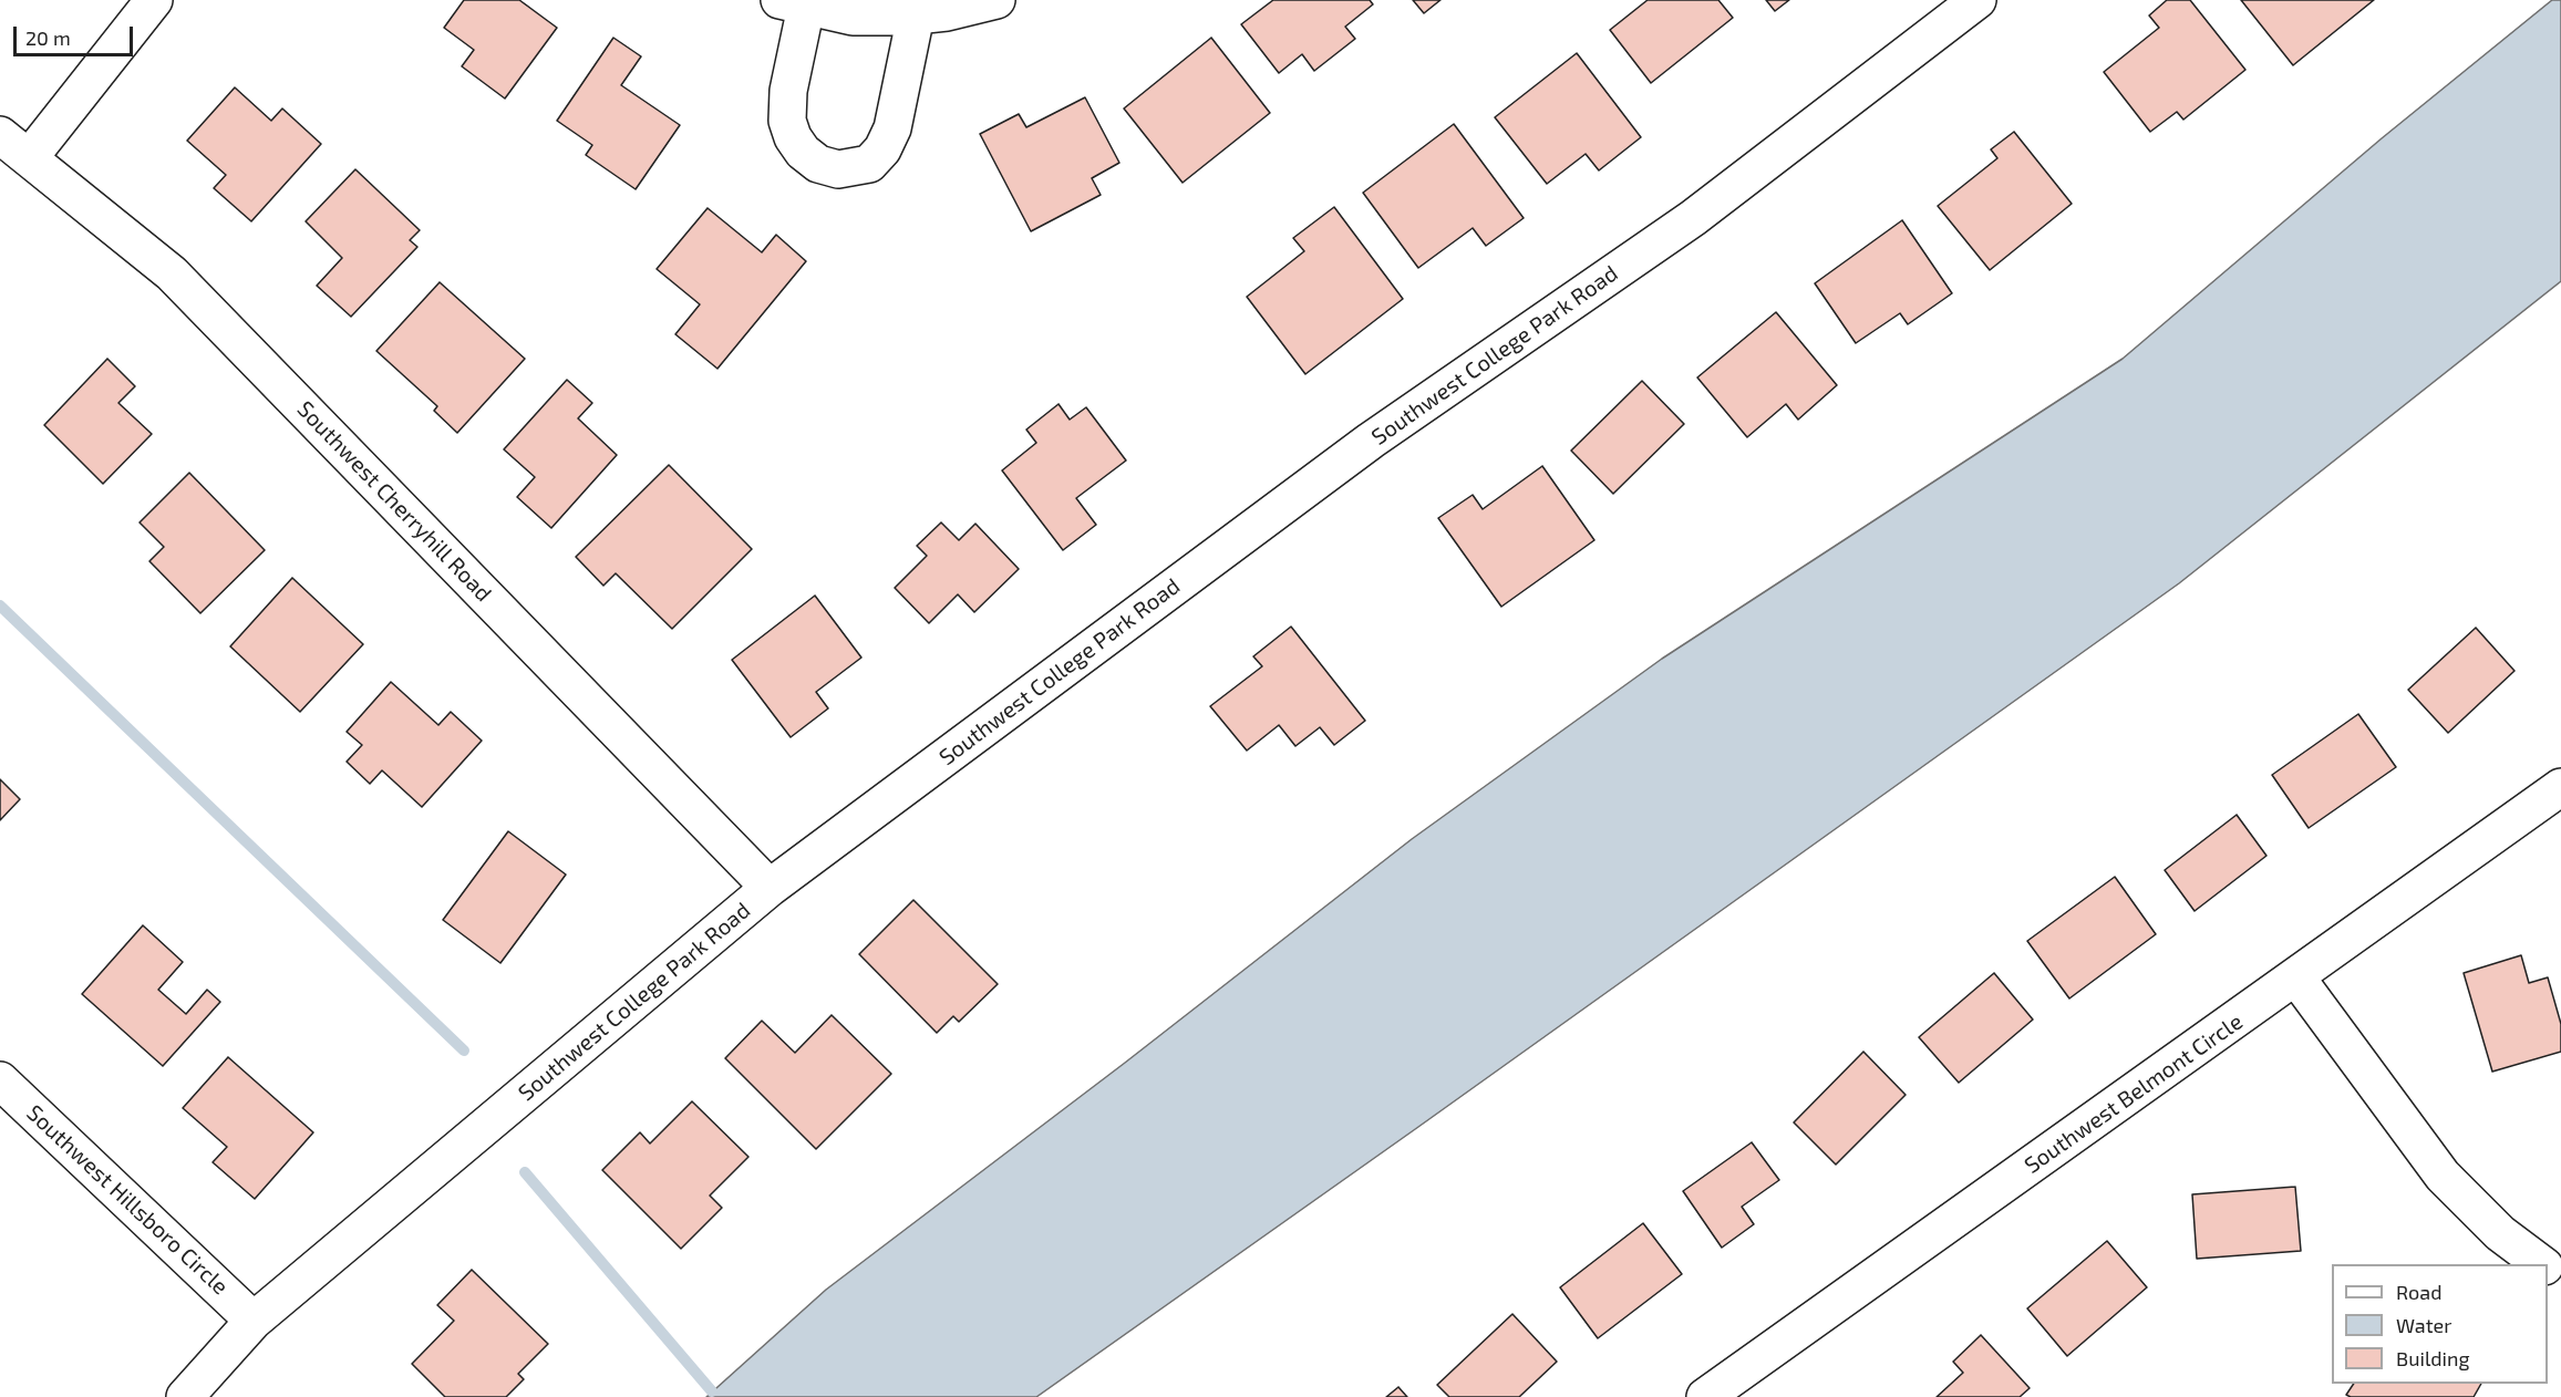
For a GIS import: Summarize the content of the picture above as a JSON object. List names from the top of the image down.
{
  "streets": {
    "street": [
      "Southwest College Park Road",
      "Southwest Cherryhill Road",
      "Southwest Belmont Circle",
      "Southwest Hillsboro Circle"
    ]
  },
  "crossings": [
    ["Southwest College Park Road", "Southwest Cherryhill Road"],
    ["Southwest College Park Road", "Southwest Hillsboro Circle"]
  ],
  "legend": ["Road", "Water", "Building"],
  "scale_bar": "20 m"
}
